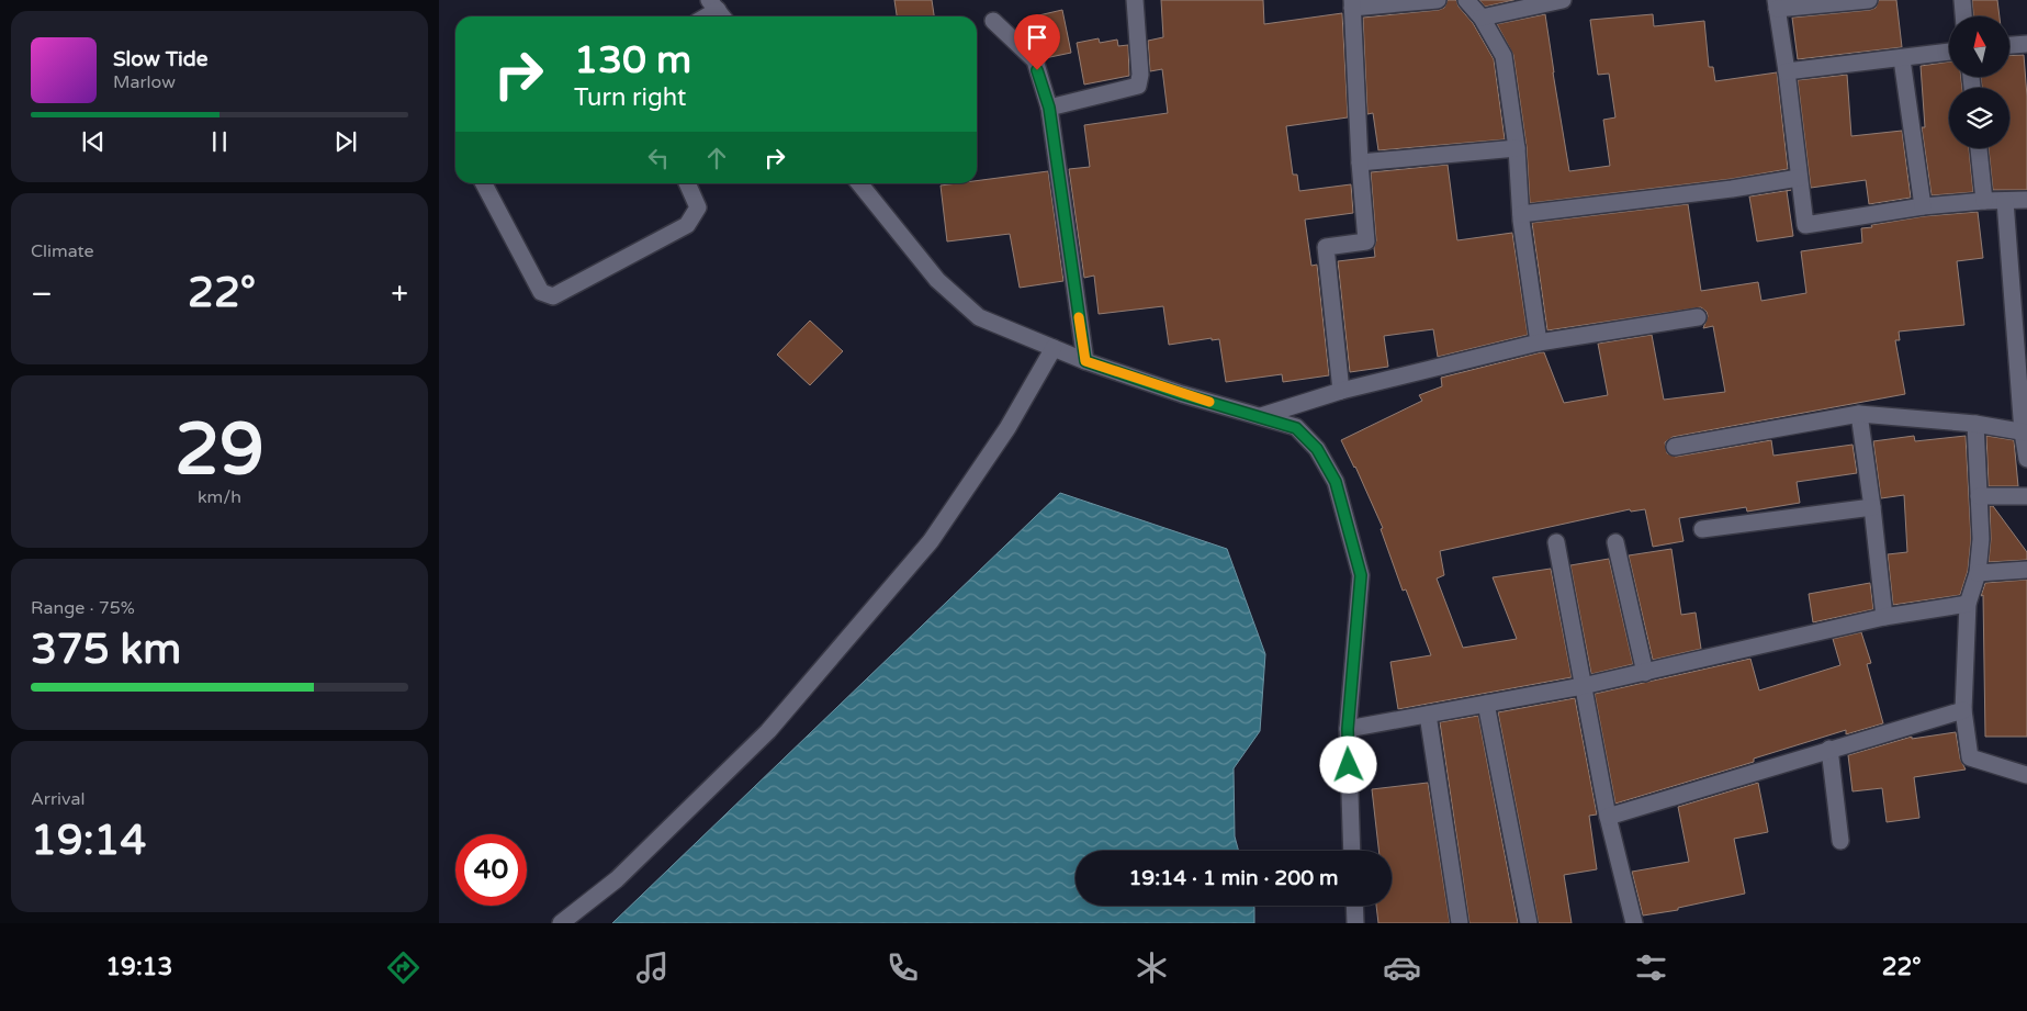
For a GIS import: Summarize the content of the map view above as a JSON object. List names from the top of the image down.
{
  "north": "top",
  "page": {
    "turn": ["130 m", "Turn right"],
    "song": ["Slow Tide", "Marlow"],
    "tile": [
      "Climate",
      ["29", "km/h"],
      ["Range · 75%", "375 km"],
      ["Arrival", "19:14"]
    ],
    "heat": ["−", "22°", "+"],
    "limit": "40",
    "trip": "19:14 · 1 min · 200 m",
    "tabs": ["19:13", "22°"]
  }
}
